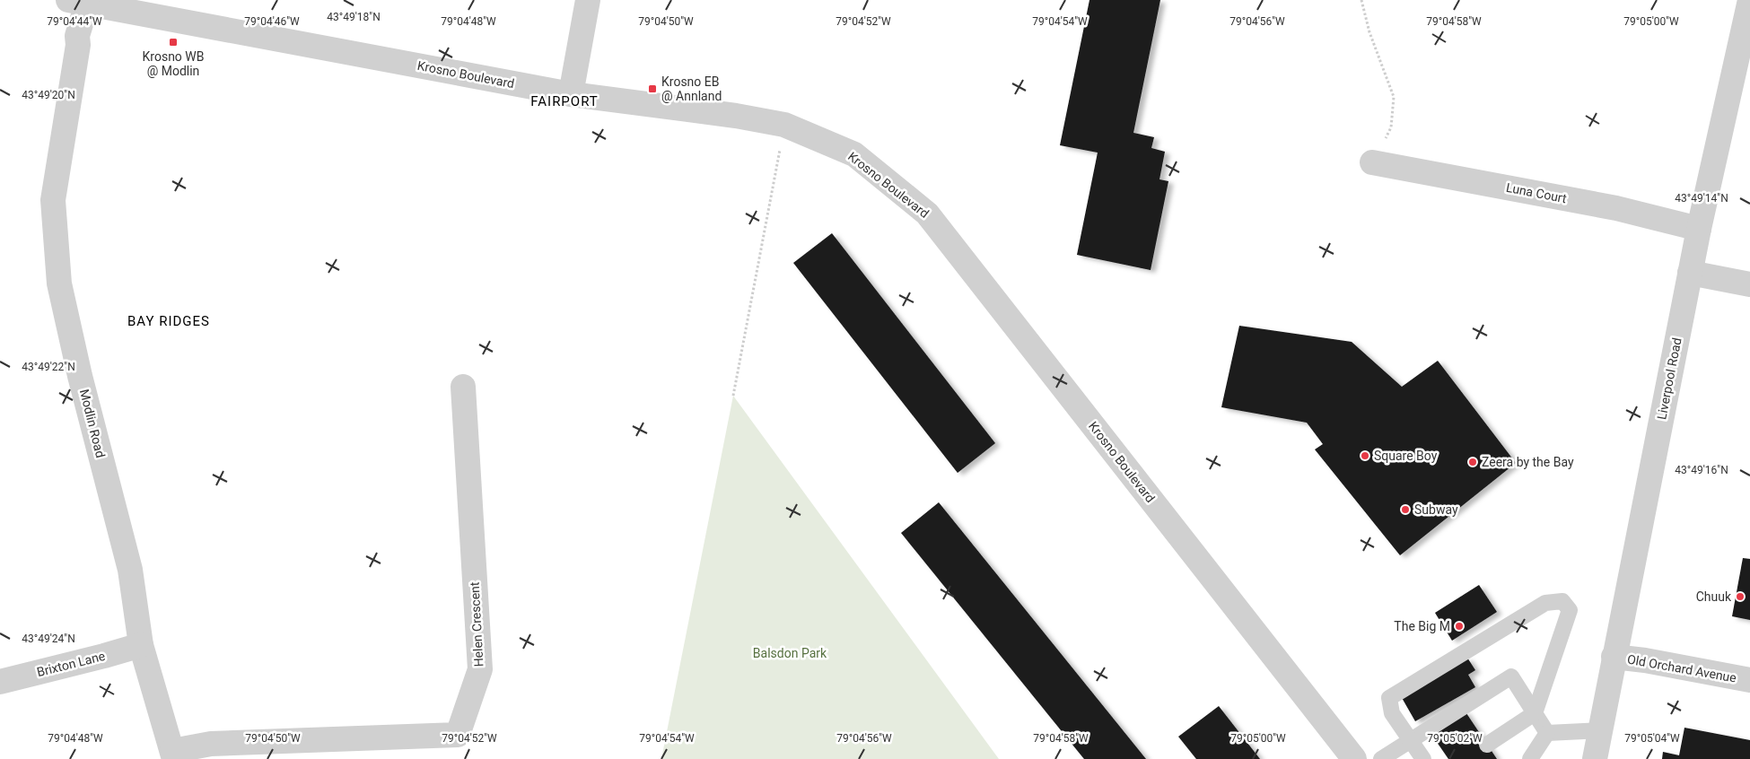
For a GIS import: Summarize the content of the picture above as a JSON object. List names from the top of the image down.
{
  "streets": {
    "street": [
      "Krosno Boulevard",
      "Luna Court",
      "Liverpool Road",
      "Modlin Road",
      "Helen Crescent",
      "Brixton Lane",
      "Old Orchard Avenue"
    ]
  },
  "crossings": [
    ["Krosno Boulevard", "Modlin Road"],
    ["Luna Court", "Liverpool Road"],
    ["Liverpool Road", "Old Orchard Avenue"],
    ["Modlin Road", "Helen Crescent"],
    ["Modlin Road", "Brixton Lane"]
  ],
  "districts": ["FAIRPORT", "BAY RIDGES"],
  "parks": ["Balsdon Park"],
  "places": {
    "transit": ["Krosno WB @ Modlin", "Krosno EB @ Annland"],
    "other": [
      "Square Boy",
      "Zeera by the Bay",
      "Subway",
      "Chuuk",
      "The Big M"
    ]
  },
  "coordinates": [
    "43°49'18\"N",
    "79°04'44\"W",
    "79°04'46\"W",
    "79°04'48\"W",
    "79°04'50\"W",
    "79°04'52\"W",
    "79°04'54\"W",
    "79°04'56\"W",
    "79°04'58\"W",
    "79°05'00\"W",
    "43°49'20\"N",
    "43°49'14\"N",
    "43°49'22\"N",
    "43°49'16\"N",
    "43°49'24\"N",
    "79°05'02\"W",
    "79°05'04\"W"
  ]
}
